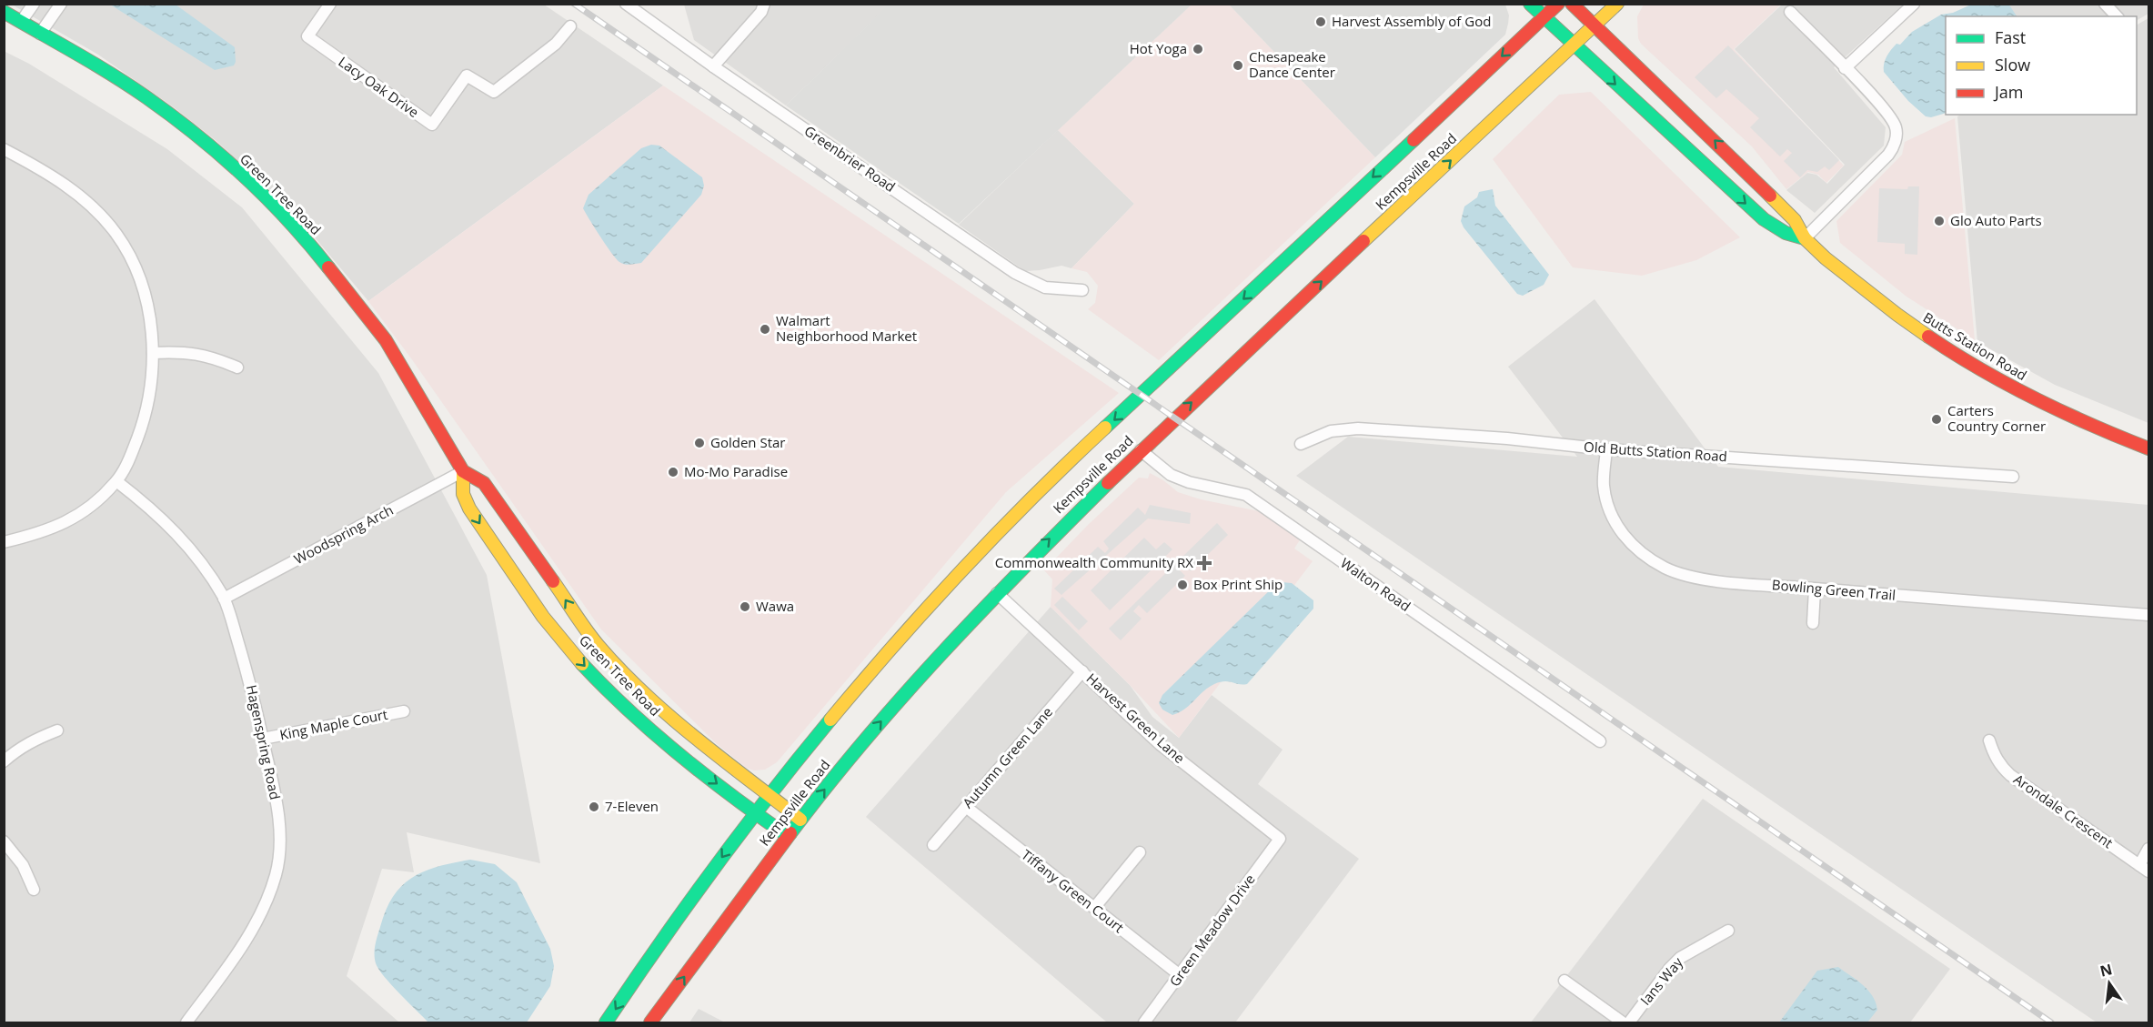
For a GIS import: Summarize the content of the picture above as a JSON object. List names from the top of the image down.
{
  "streets": {
    "main road": ["Kempsville Road", "Green Tree Road", "Butts Station Road"],
    "street": [
      "Lacy Oak Drive",
      "Greenbrier Road",
      "Old Butts Station Road",
      "Woodspring Arch",
      "Walton Road",
      "Bowling Green Trail",
      "Harvest Green Lane",
      "King Maple Court",
      "Hagenspring Road",
      "Autumn Green Lane",
      "Arondale Crescent",
      "Tiffany Green Court",
      "Green Meadow Drive",
      "Ians Way"
    ]
  },
  "crossings": [
    ["Kempsville Road", "Green Tree Road"],
    ["Kempsville Road", "Butts Station Road"],
    ["Kempsville Road", "Walton Road"],
    ["Kempsville Road", "Harvest Green Lane"],
    ["Green Tree Road", "Woodspring Arch"],
    ["Old Butts Station Road", "Bowling Green Trail"],
    ["Woodspring Arch", "Hagenspring Road"],
    ["Harvest Green Lane", "Autumn Green Lane"],
    ["Harvest Green Lane", "Green Meadow Drive"],
    ["King Maple Court", "Hagenspring Road"],
    ["Autumn Green Lane", "Tiffany Green Court"],
    ["Tiffany Green Court", "Green Meadow Drive"]
  ],
  "places": {
    "other": [
      "Harvest Assembly of God",
      "Hot Yoga",
      "Chesapeake Dance Center",
      "Glo Auto Parts",
      "Walmart Neighborhood Market",
      "Carters Country Corner",
      "Golden Star",
      "Mo-Mo Paradise",
      "Box Print Ship",
      "Wawa",
      "7-Eleven"
    ],
    "health": ["Commonwealth Community RX"]
  },
  "legend": ["Fast", "Slow", "Jam"],
  "north": "top"
}
